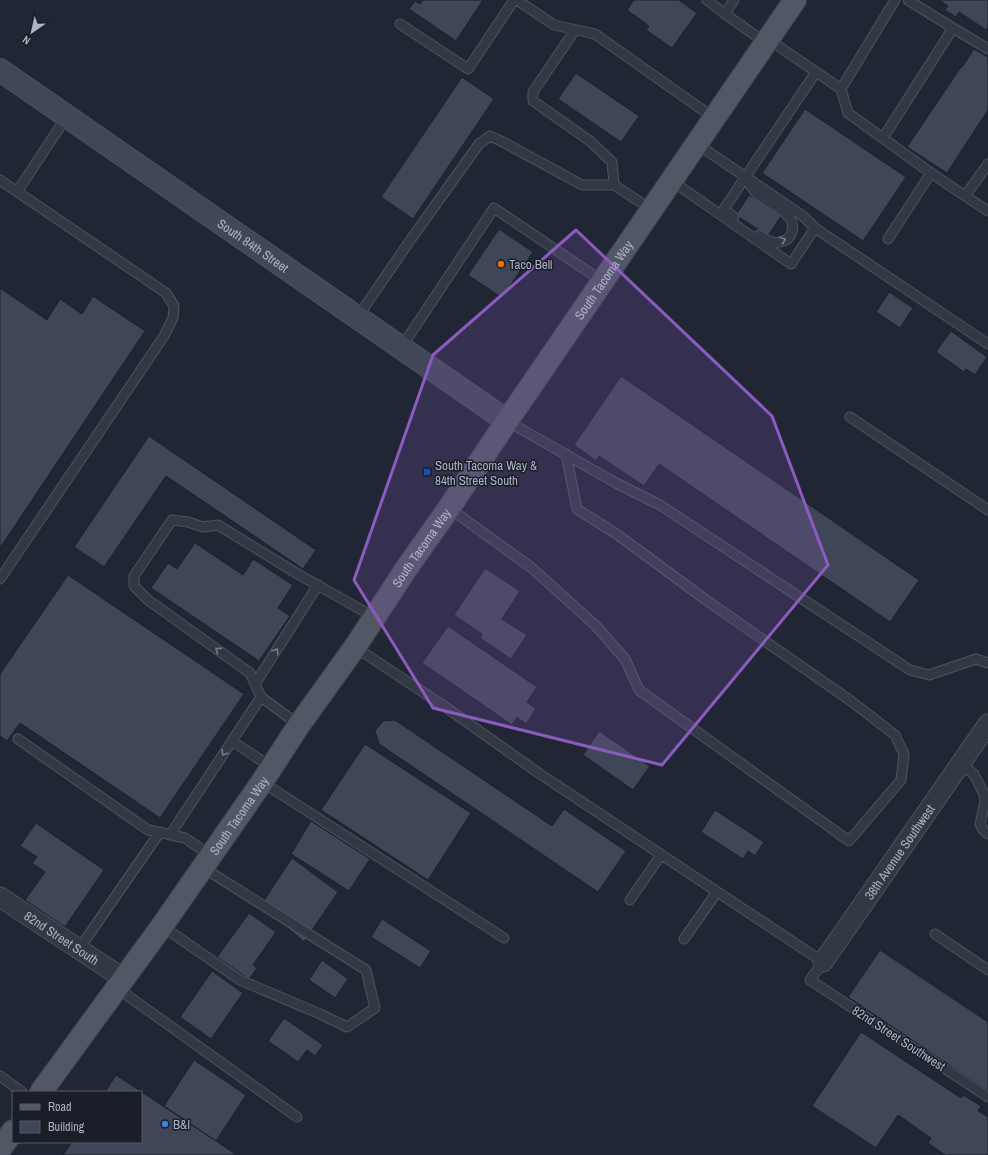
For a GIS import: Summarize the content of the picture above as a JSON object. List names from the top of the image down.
{
  "streets": {
    "main road": ["South 84th Street", "South Tacoma Way"],
    "street": ["38th Avenue Southwest", "82nd Street South"],
    "lane": ["82nd Street Southwest"]
  },
  "crossings": [
    ["South 84th Street", "South Tacoma Way"],
    ["South Tacoma Way", "82nd Street South"],
    ["38th Avenue Southwest", "82nd Street Southwest"]
  ],
  "places": {
    "other": ["Taco Bell", "B&I"],
    "transit": ["South Tacoma Way & 84th Street South"]
  },
  "legend": ["Road", "Building"],
  "north": "bottom left"
}
